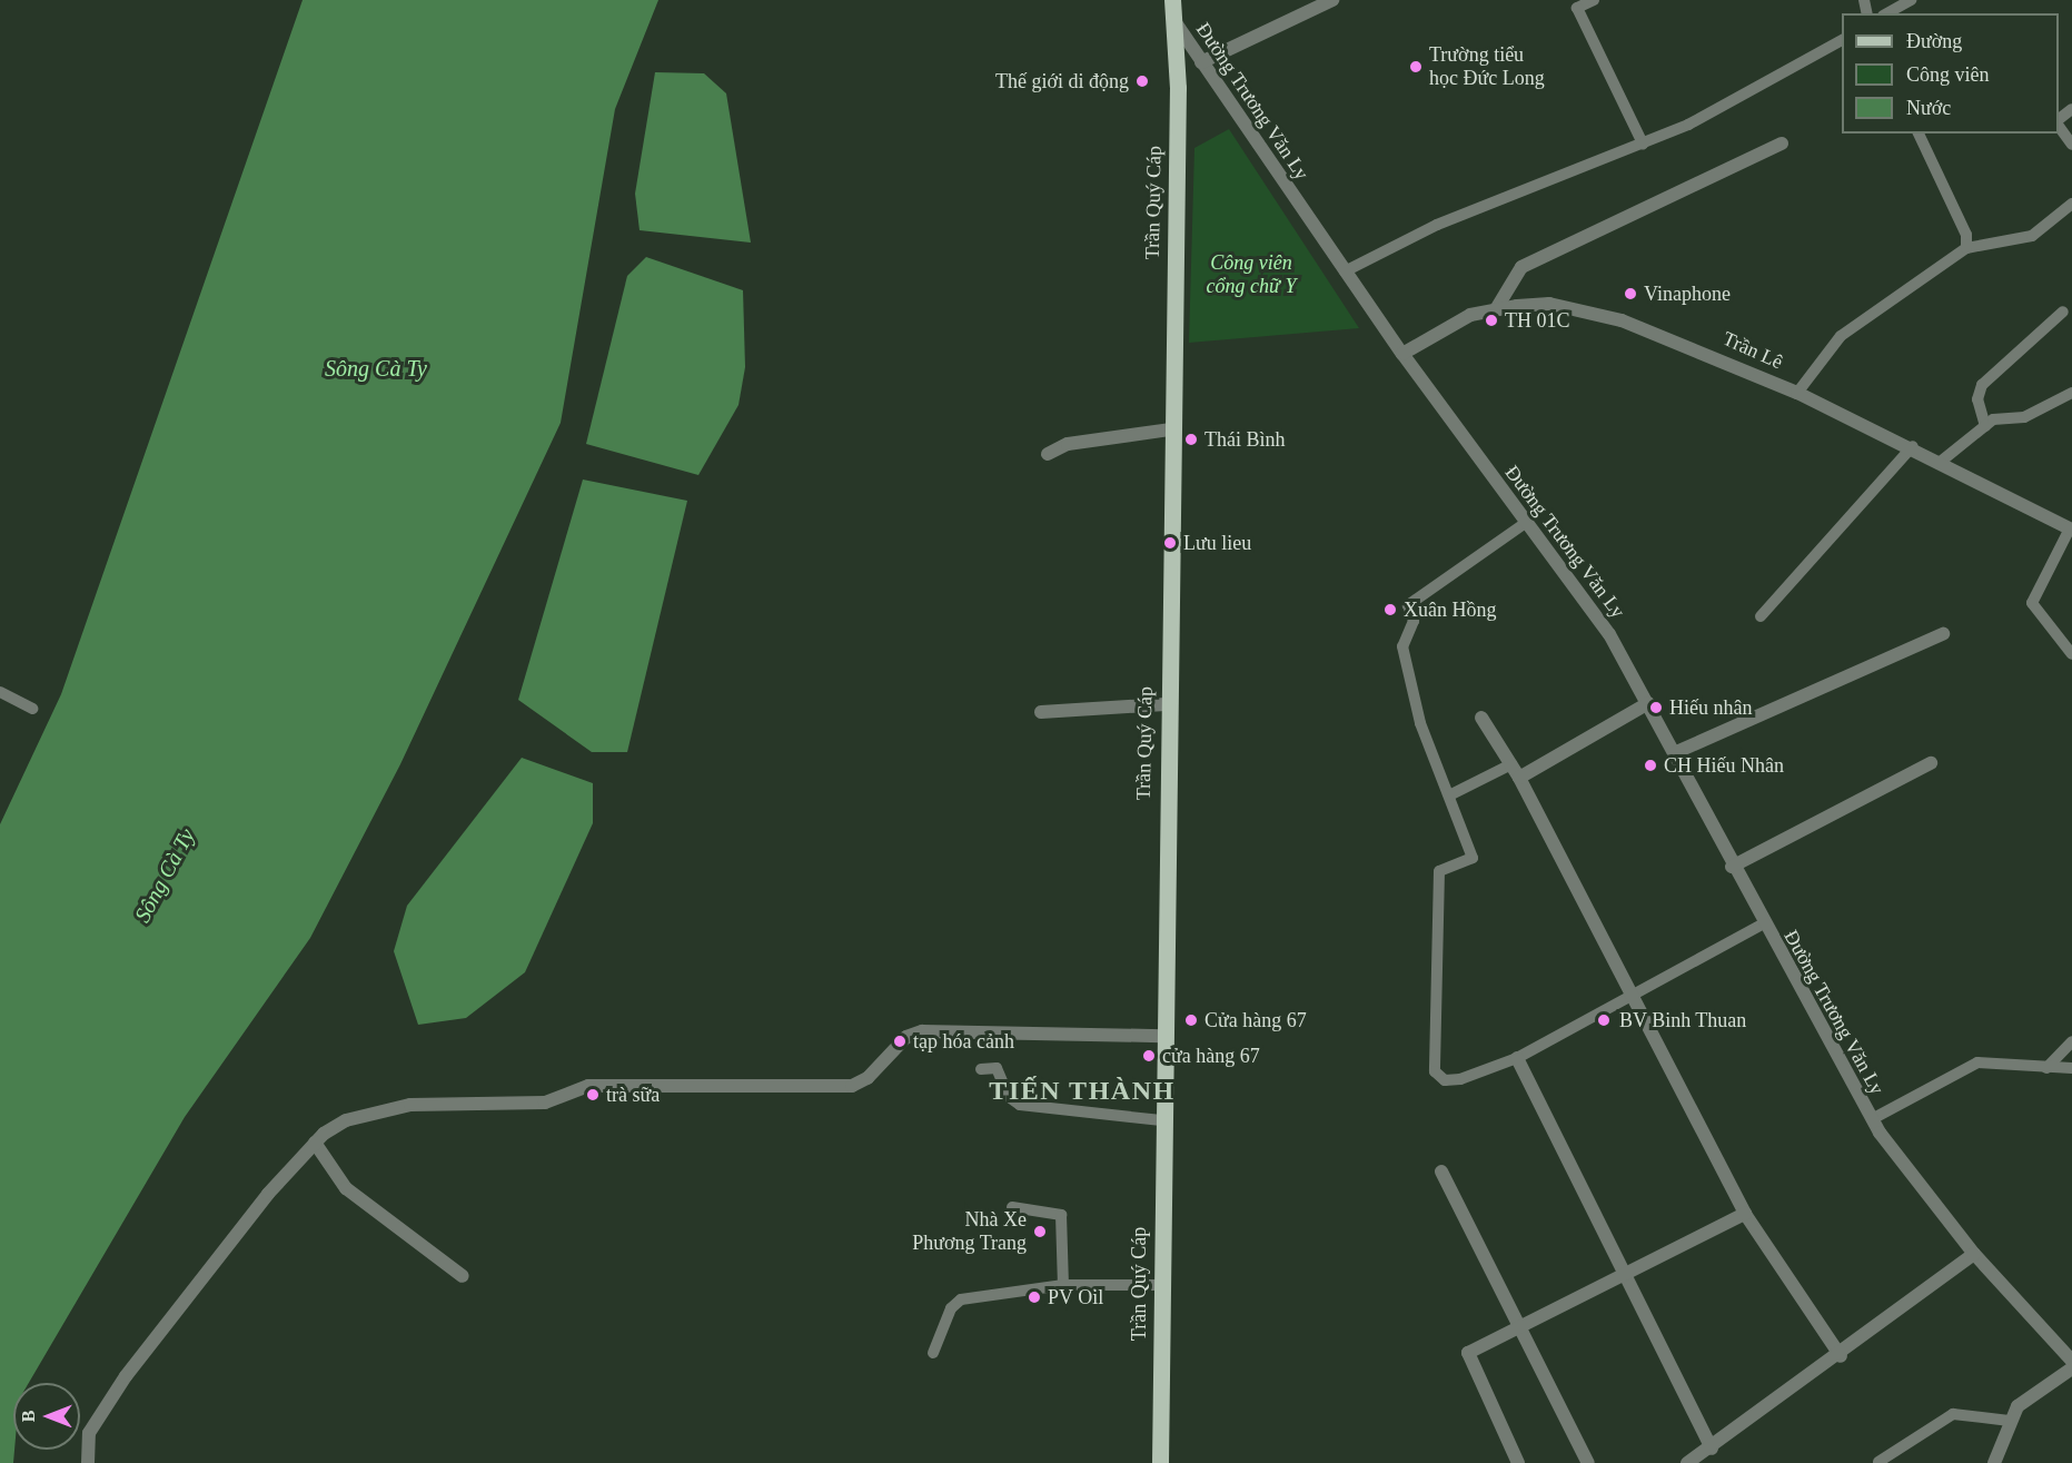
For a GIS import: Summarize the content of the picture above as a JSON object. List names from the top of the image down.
{
  "streets": {
    "main road": ["Trần Quý Cáp"],
    "street": ["Đường Trương Văn Ly", "Trần Lê"]
  },
  "crossings": [
    ["Đường Trương Văn Ly", "Trần Quý Cáp"],
    ["Đường Trương Văn Ly", "Trần Lê"]
  ],
  "districts": ["TIẾN THÀNH"],
  "water": ["Sông Cà Ty"],
  "parks": ["Công viên cổng chữ Y"],
  "places": [
    "Trường tiểu học Đức Long",
    "Thế giới di động",
    "Vinaphone",
    "TH 01C",
    "Thái Bình",
    "Lưu lieu",
    "Xuân Hồng",
    "Hiếu nhân",
    "CH Hiếu Nhân",
    "Cửa hàng 67",
    "BV Binh Thuan",
    "tạp hóa cảnh",
    "cửa hàng 67",
    "trà sữa",
    "Nhà Xe Phương Trang",
    "PV Oil"
  ],
  "legend": ["Đường", "Công viên", "Nước"],
  "north": "left"
}
